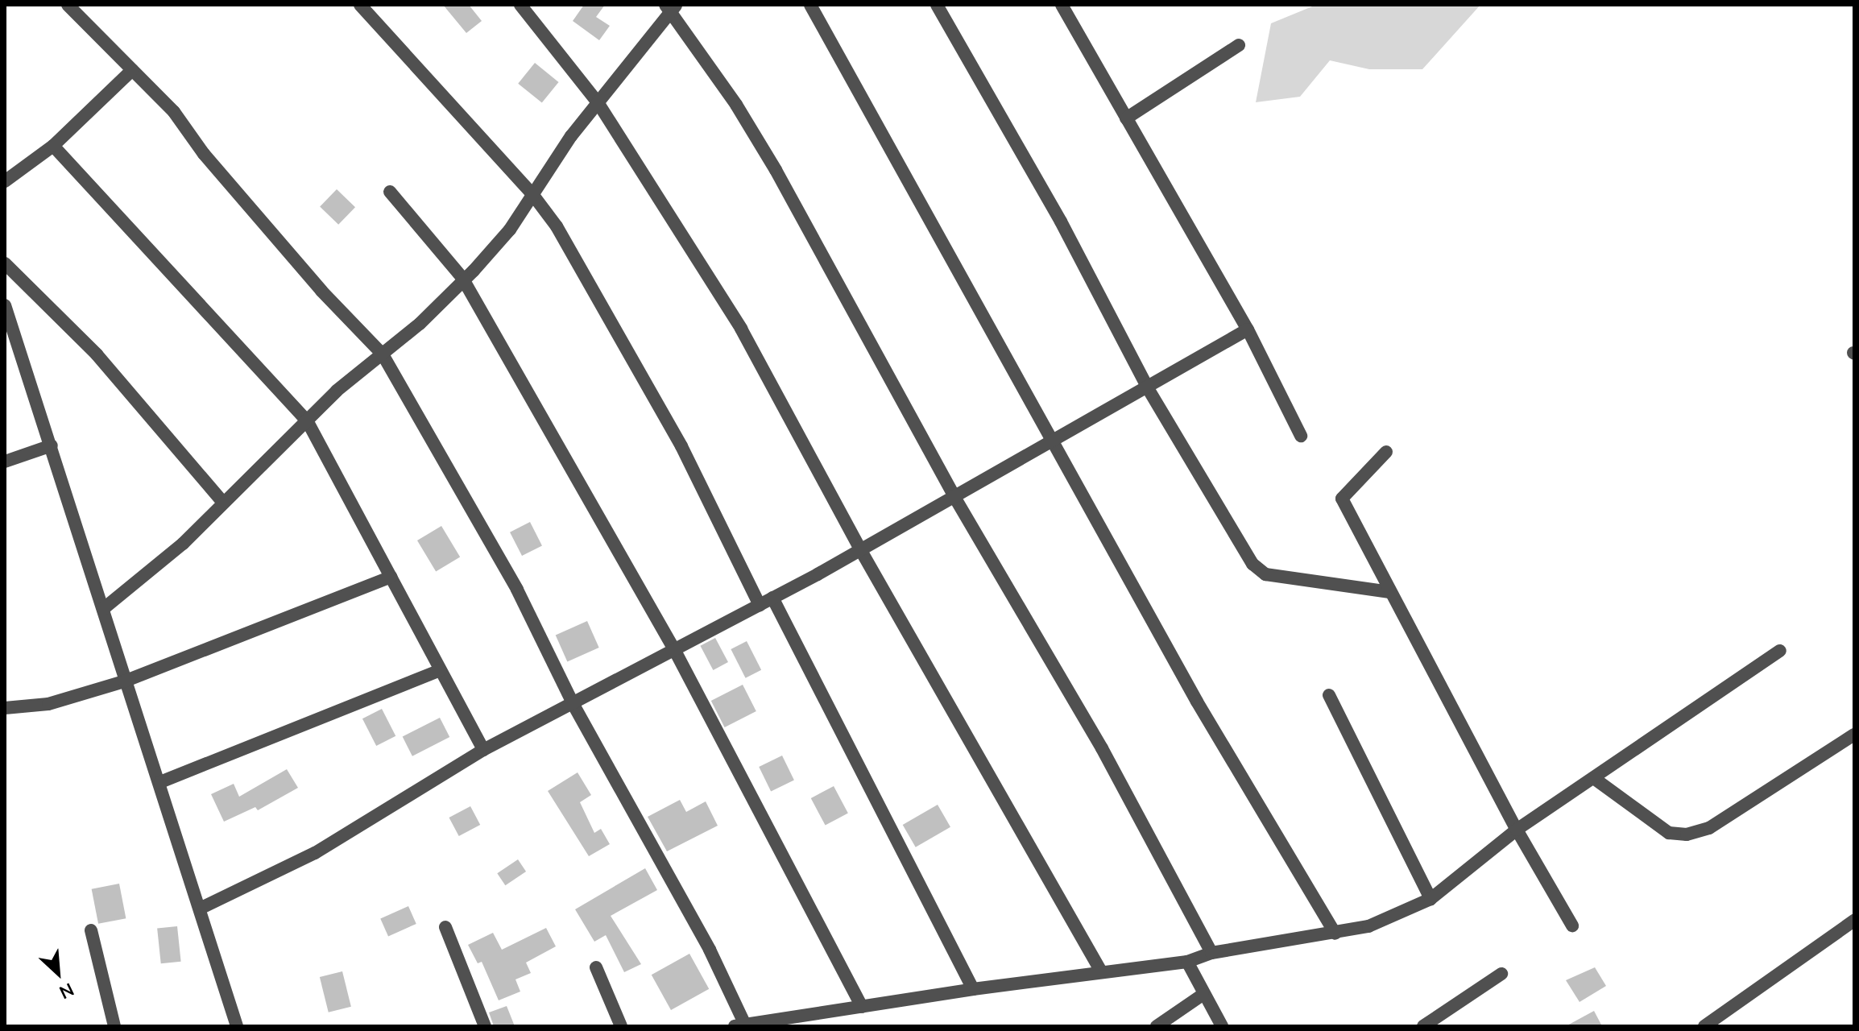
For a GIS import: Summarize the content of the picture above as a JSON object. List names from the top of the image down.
{
  "north": "bottom right"
}
